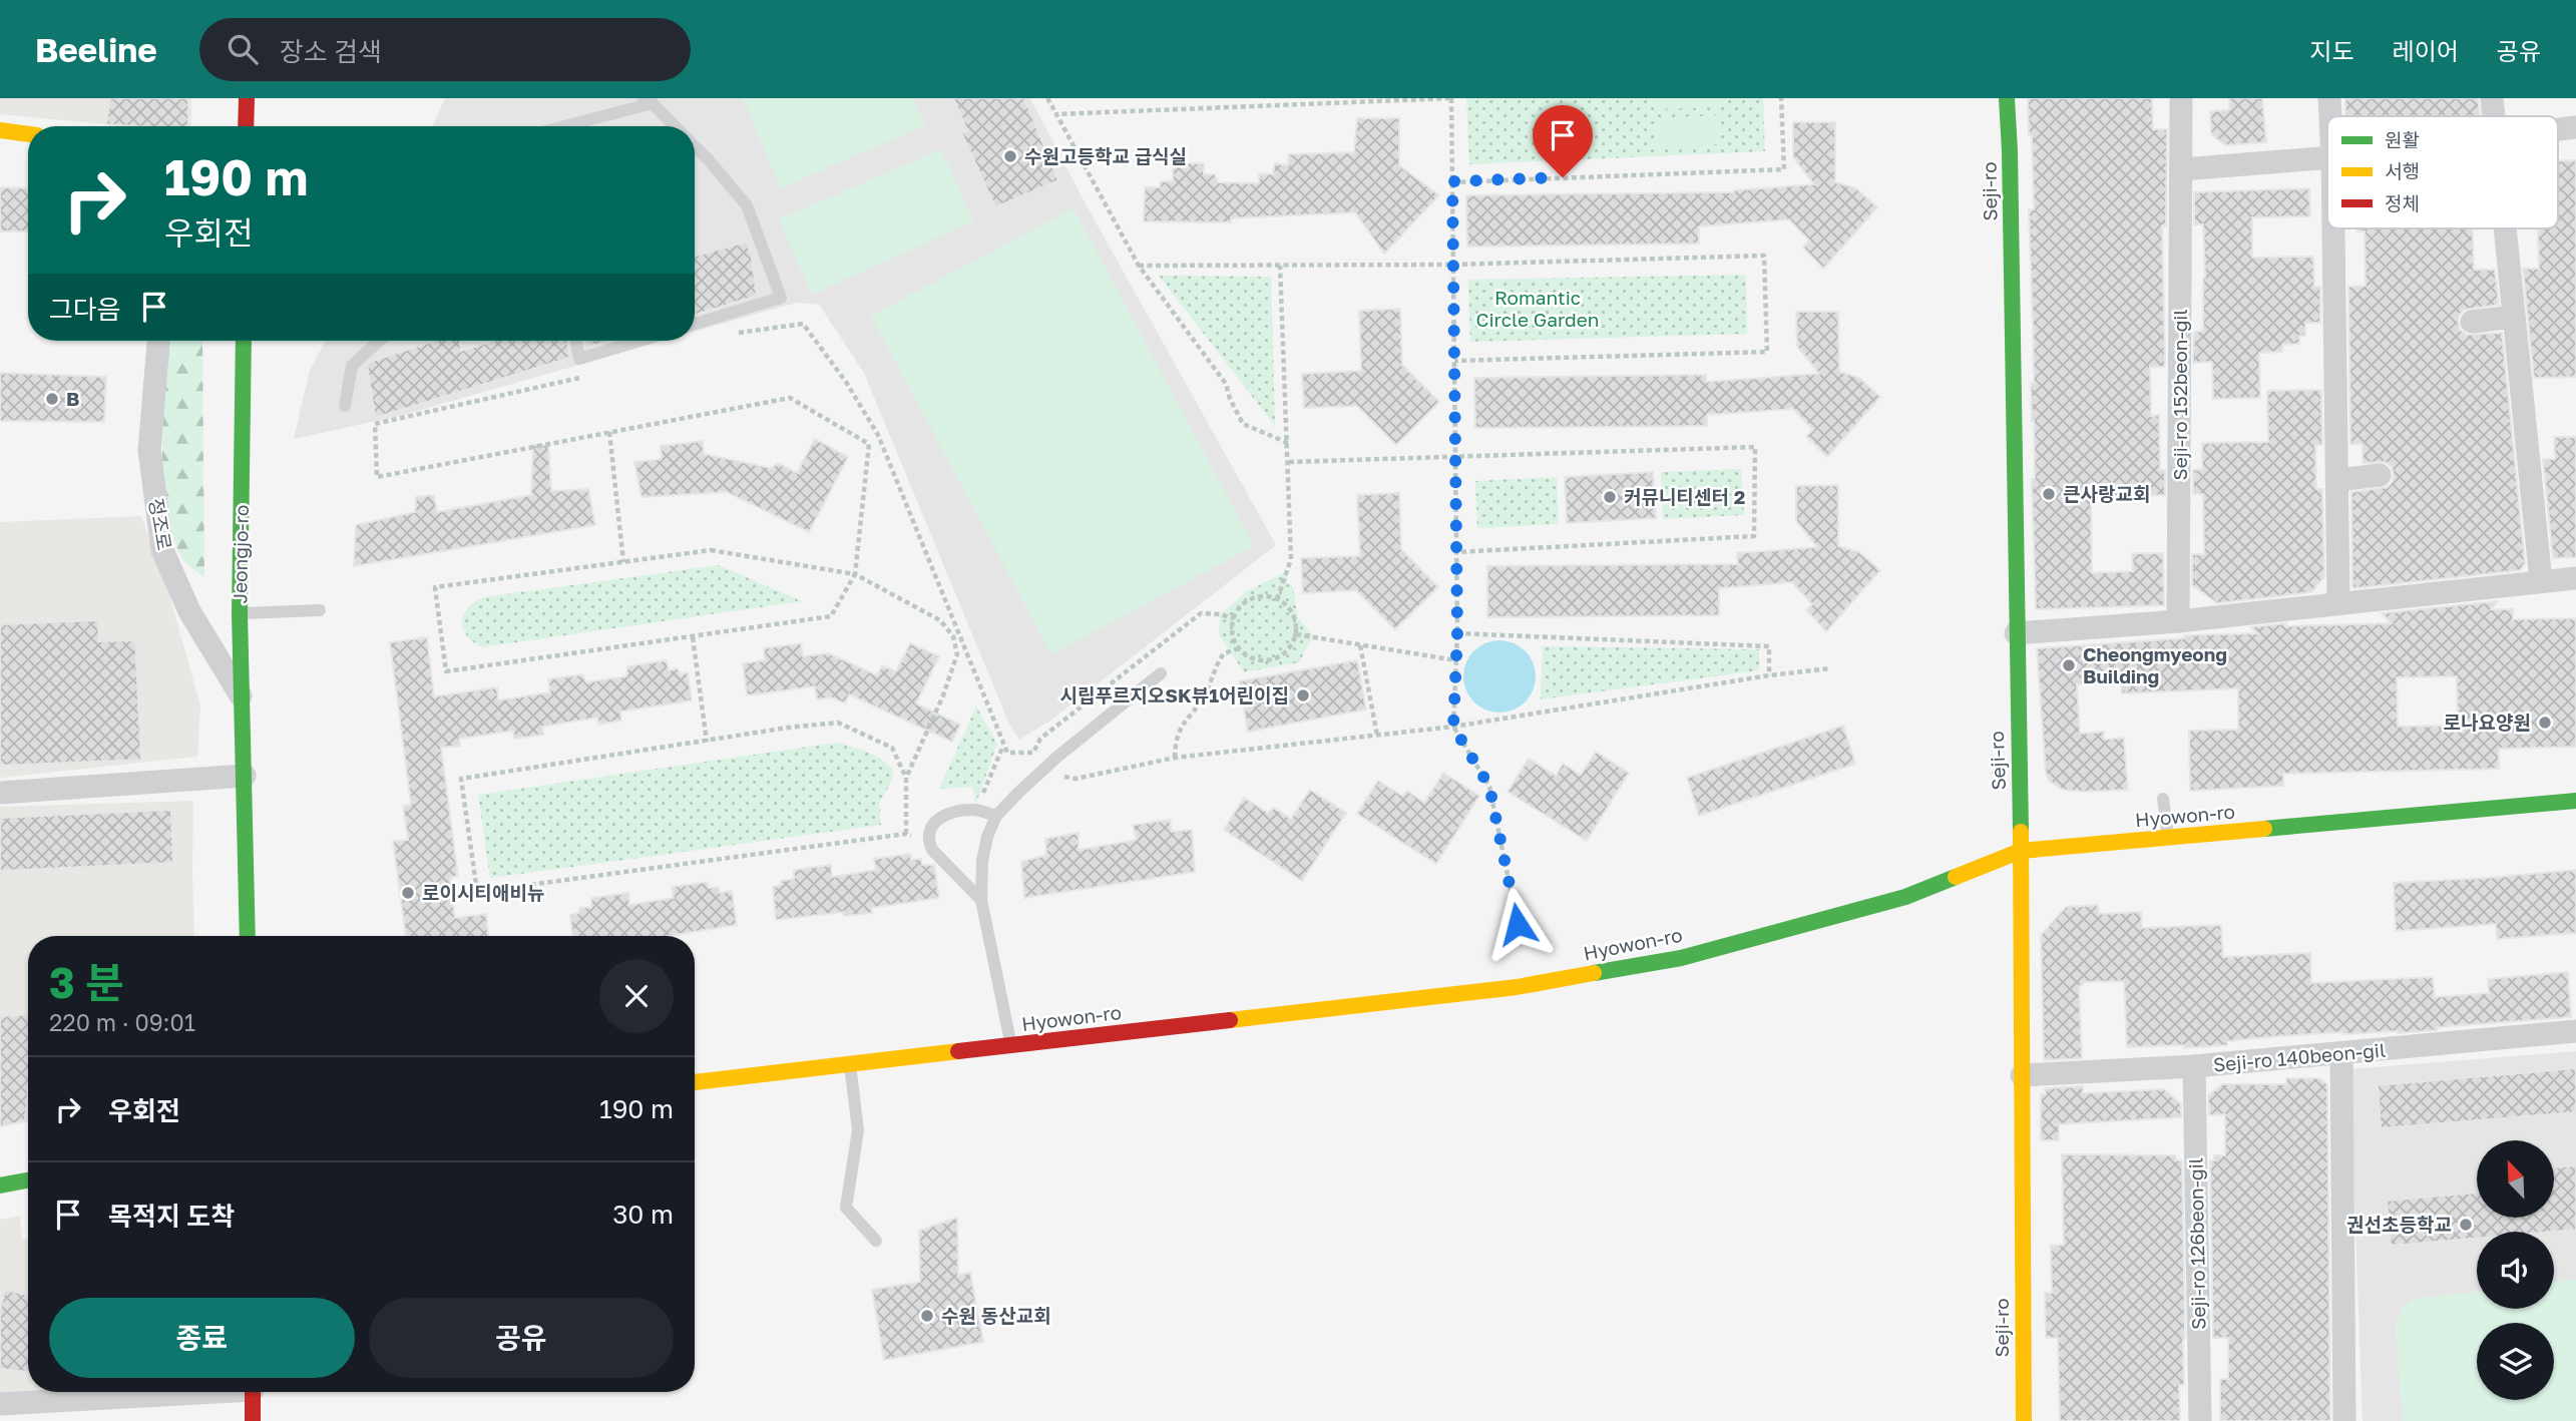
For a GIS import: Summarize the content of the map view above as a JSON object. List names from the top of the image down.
{
  "streets": {
    "street": [
      "Seji-ro",
      "Seji-ro 152beon-gil",
      "정조로",
      "Jeongjo-ro",
      "Hyowon-ro",
      "Seji-ro 140beon-gil",
      "Seji-ro 126beon-gil"
    ]
  },
  "crossings": [
    ["Seji-ro", "Hyowon-ro"],
    ["Seji-ro", "Seji-ro 140beon-gil"],
    ["정조로", "Jeongjo-ro"],
    ["Seji-ro 140beon-gil", "Seji-ro 126beon-gil"]
  ],
  "parks": ["Romantic Circle Garden"],
  "places": [
    "수원고등학교 급식실",
    "B",
    "큰사랑교회",
    "커뮤니티센터 2",
    "Cheongmyeong Building",
    "시립푸르지오SK뷰1어린이집",
    "로나요양원",
    "로이시티애비뉴",
    "권선초등학교",
    "수원 동산교회"
  ],
  "legend": ["원활", "서행", "정체"],
  "north": "top left",
  "page": {
    "header": "Beeline",
    "search": "장소 검색",
    "nav": ["지도", "레이어", "공유"],
    "turn": ["190 m", "우회전"],
    "then": "그다음",
    "heading": ["3 분", "220 m · 09:01"],
    "list": [
      {
        "name": "우회전",
        "value": "190 m"
      },
      {
        "name": "목적지 도착",
        "value": "30 m"
      }
    ],
    "buttons": ["종료", "공유"]
  }
}
